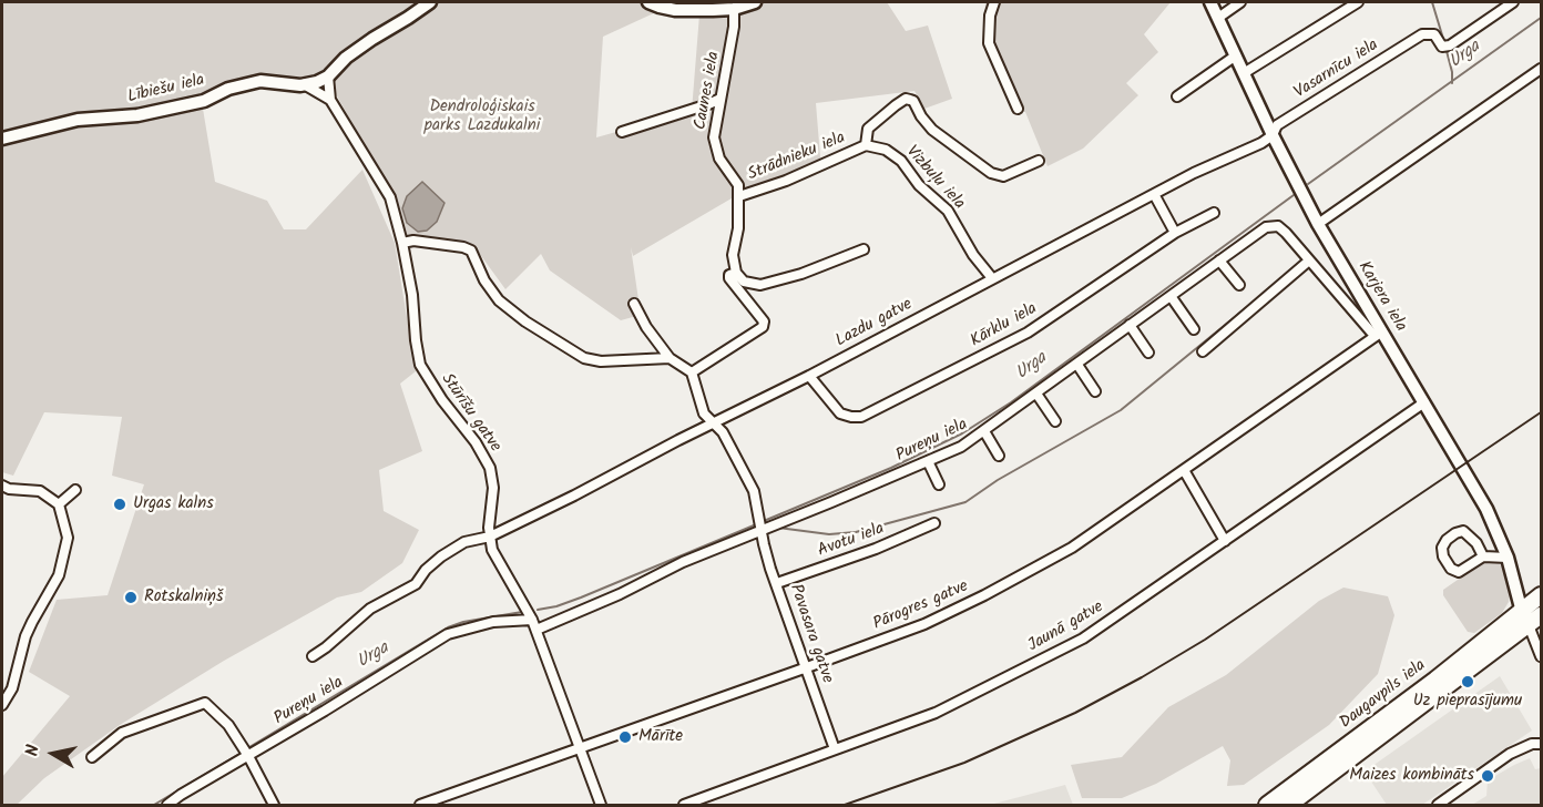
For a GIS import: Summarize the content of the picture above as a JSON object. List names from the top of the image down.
{
  "streets": {
    "highway": ["Daugavpils iela"],
    "street": [
      "Vasarnīcu iela",
      "Lībiešu iela",
      "Caunes iela",
      "Strādnieku iela",
      "Vizbuļu iela",
      "Karjera iela",
      "Lazdu gatve",
      "Kārklu iela",
      "Stūrīšu gatve",
      "Pureņu iela",
      "Avotu iela",
      "Pārogres gatve",
      "Jaunā gatve",
      "Pavasara gatve"
    ]
  },
  "crossings": [
    ["Vasarnīcu iela", "Karjera iela"],
    ["Vasarnīcu iela", "Lazdu gatve"],
    ["Lībiešu iela", "Stūrīšu gatve"],
    ["Caunes iela", "Strādnieku iela"],
    ["Strādnieku iela", "Vizbuļu iela"],
    ["Vizbuļu iela", "Lazdu gatve"],
    ["Karjera iela", "Lazdu gatve"],
    ["Karjera iela", "Pārogres gatve"],
    ["Karjera iela", "Jaunā gatve"],
    ["Karjera iela", "Daugavpils iela"],
    ["Lazdu gatve", "Kārklu iela"],
    ["Lazdu gatve", "Stūrīšu gatve"],
    ["Lazdu gatve", "Pavasara gatve"],
    ["Stūrīšu gatve", "Pureņu iela"],
    ["Stūrīšu gatve", "Pārogres gatve"],
    ["Pureņu iela", "Pavasara gatve"],
    ["Avotu iela", "Pavasara gatve"],
    ["Pārogres gatve", "Pavasara gatve"],
    ["Jaunā gatve", "Pavasara gatve"]
  ],
  "water": ["Urga"],
  "parks": ["Dendroloģiskais parks Lazdukalni"],
  "places": [
    "Urgas kalns",
    "Rotskalniņš",
    "Uz pieprasījumu",
    "Mārīte",
    "Maizes kombināts"
  ],
  "north": "left"
}
